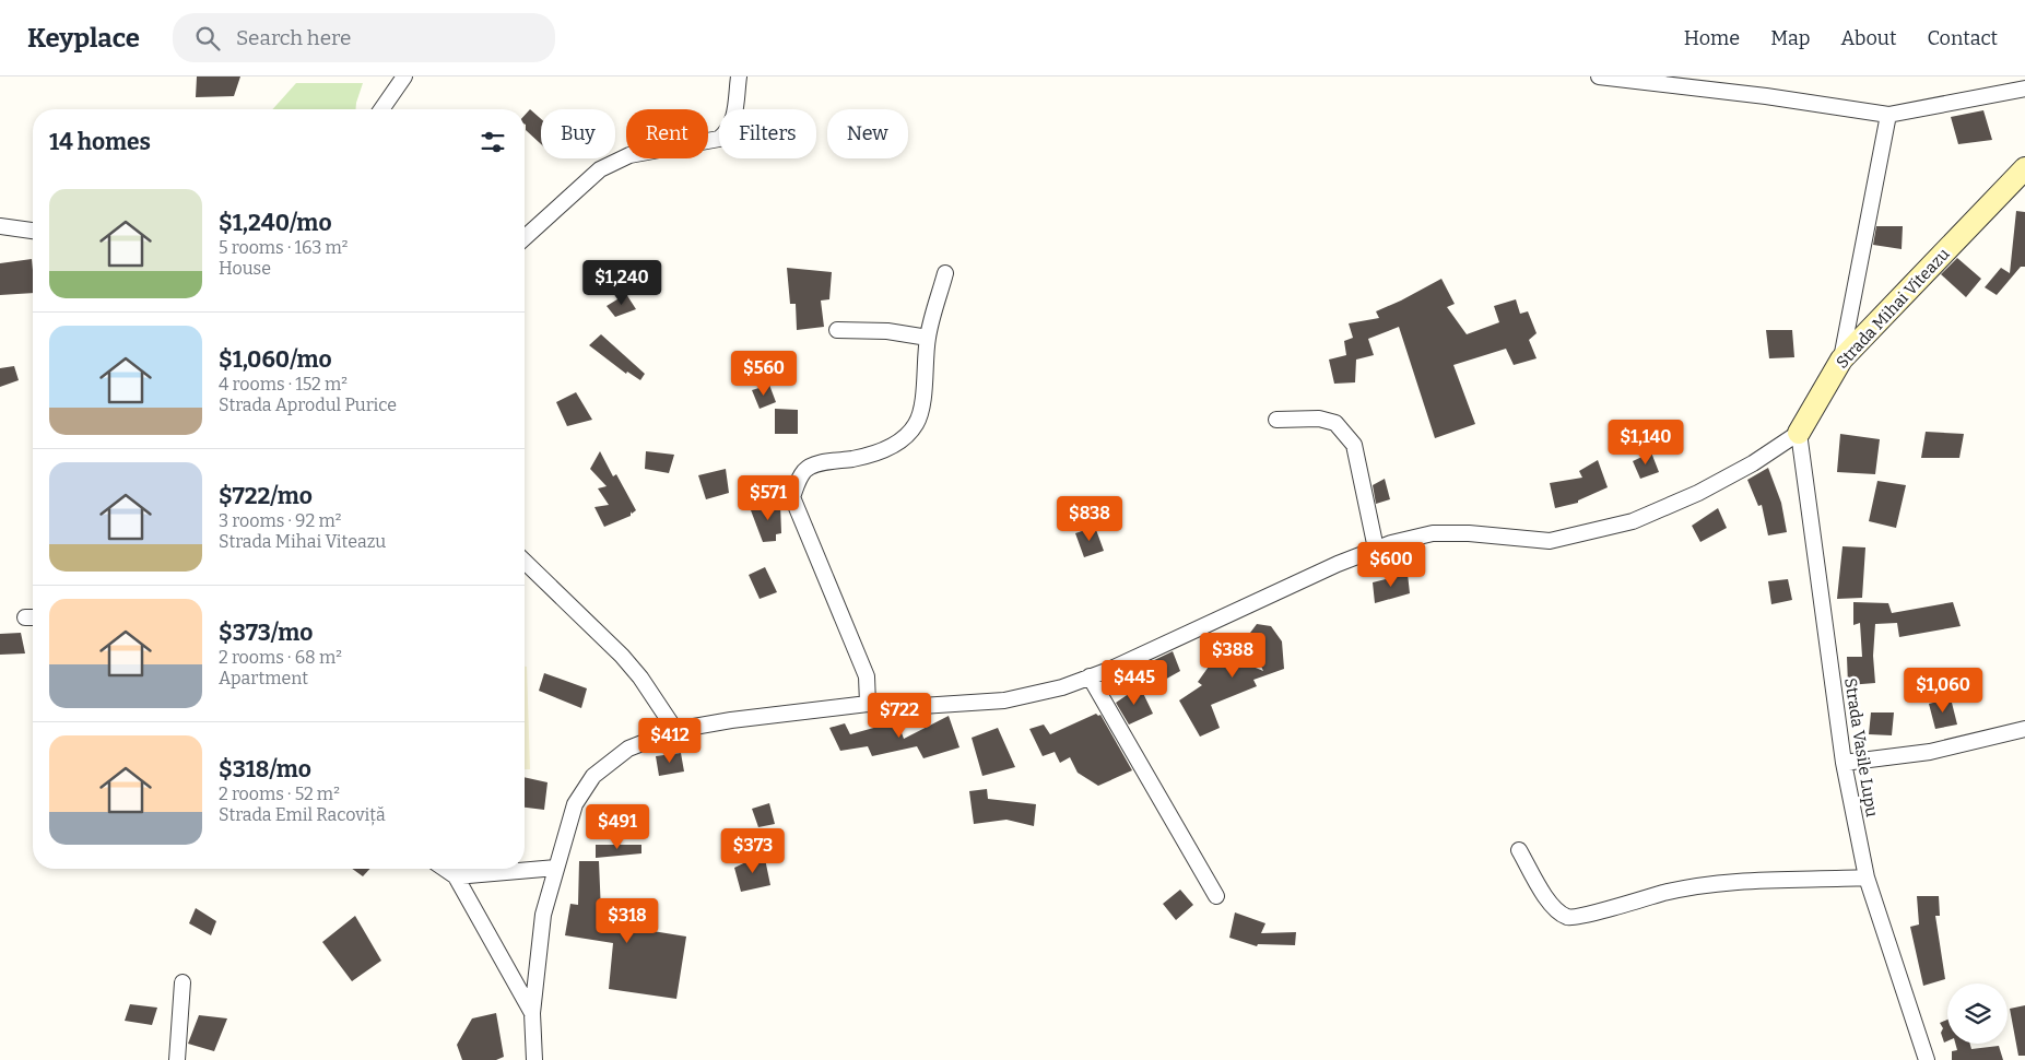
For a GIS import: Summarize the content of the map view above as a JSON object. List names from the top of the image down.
{
  "streets": {
    "street": ["Strada Mihai Viteazu", "Strada Vasile Lupu"]
  },
  "crossings": [
    ["Strada Mihai Viteazu", "Strada Vasile Lupu"]
  ],
  "page": {
    "header": "Keyplace",
    "search": "Search here",
    "nav": [
      "Home",
      "Map",
      "About",
      "Contact"
    ],
    "chip": [
      "Buy",
      "Rent",
      "Filters",
      "New"
    ],
    "heading": "14 homes",
    "list": [
      {
        "name": "$1,240/mo",
        "note": "5 rooms · 163 m² · House"
      },
      {
        "name": "$1,060/mo",
        "note": "4 rooms · 152 m² · Strada Aprodul Purice"
      },
      {
        "name": "$722/mo",
        "note": "3 rooms · 92 m² · Strada Mihai Viteazu"
      },
      {
        "name": "$373/mo",
        "note": "2 rooms · 68 m² · Apartment"
      },
      {
        "name": "$318/mo",
        "note": "2 rooms · 52 m² · Strada Emil Racoviță"
      }
    ],
    "price": [
      "$1,240",
      "$560",
      "$1,140",
      "$571",
      "$838",
      "$600",
      "$388",
      "$445",
      "$1,060",
      "$722",
      "$412",
      "$491",
      "$373",
      "$318"
    ]
  }
}
